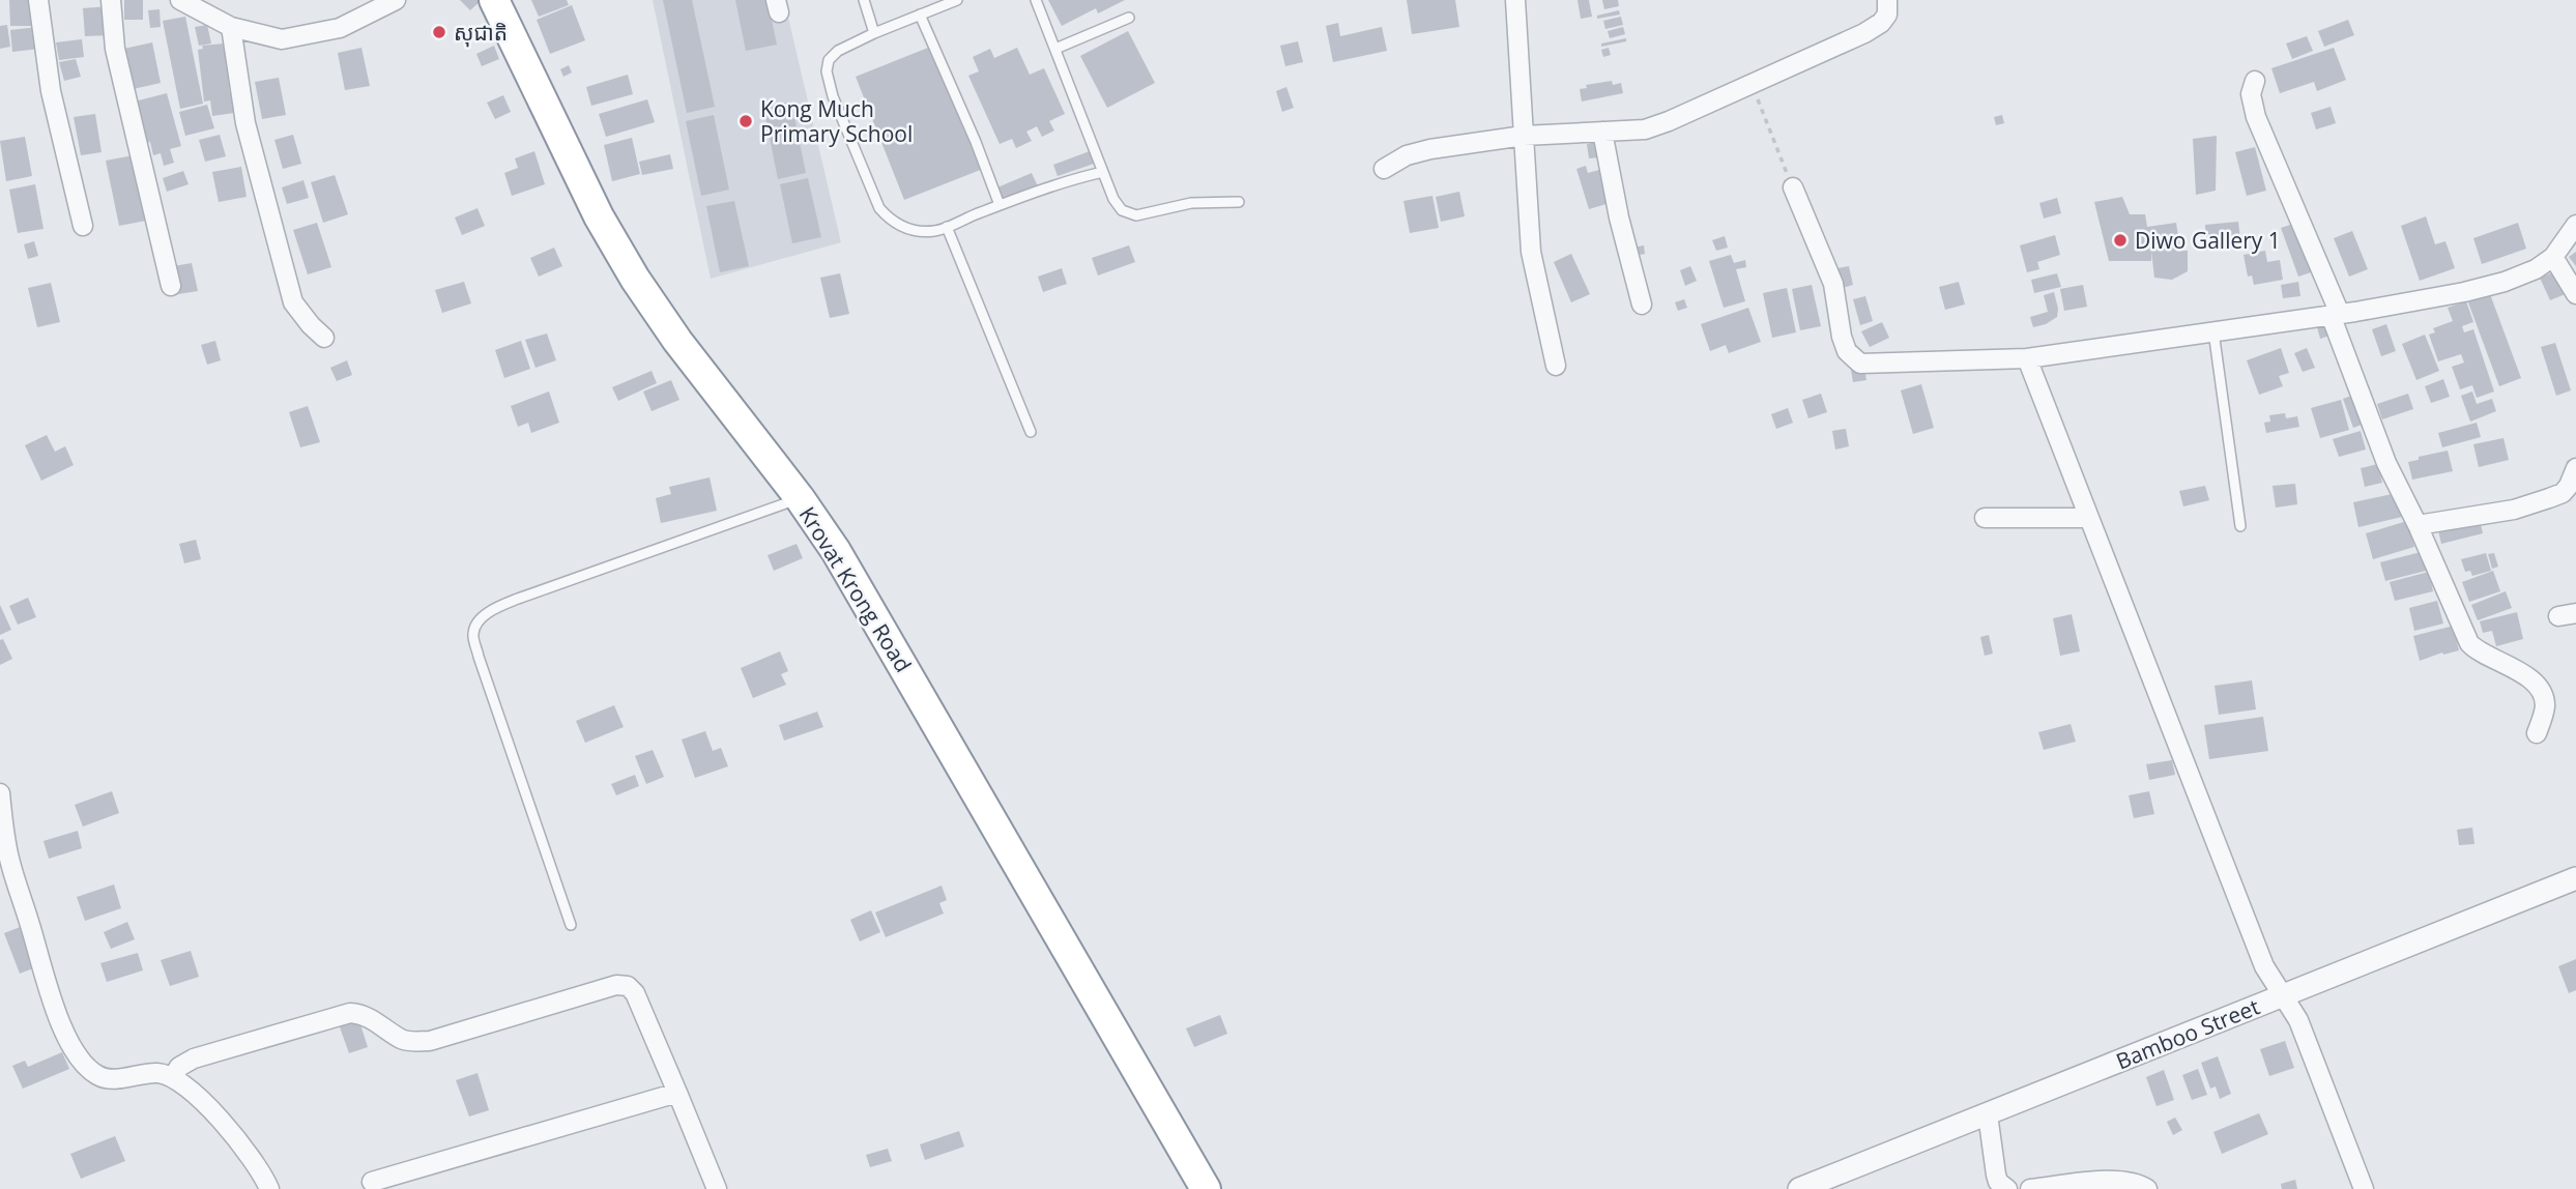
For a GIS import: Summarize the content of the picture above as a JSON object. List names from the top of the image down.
{
  "streets": {
    "highway": ["Krovat Krong Road"],
    "street": ["Bamboo Street"]
  },
  "places": ["សុជាតិ", "Kong Much Primary School", "Diwo Gallery 1"]
}
